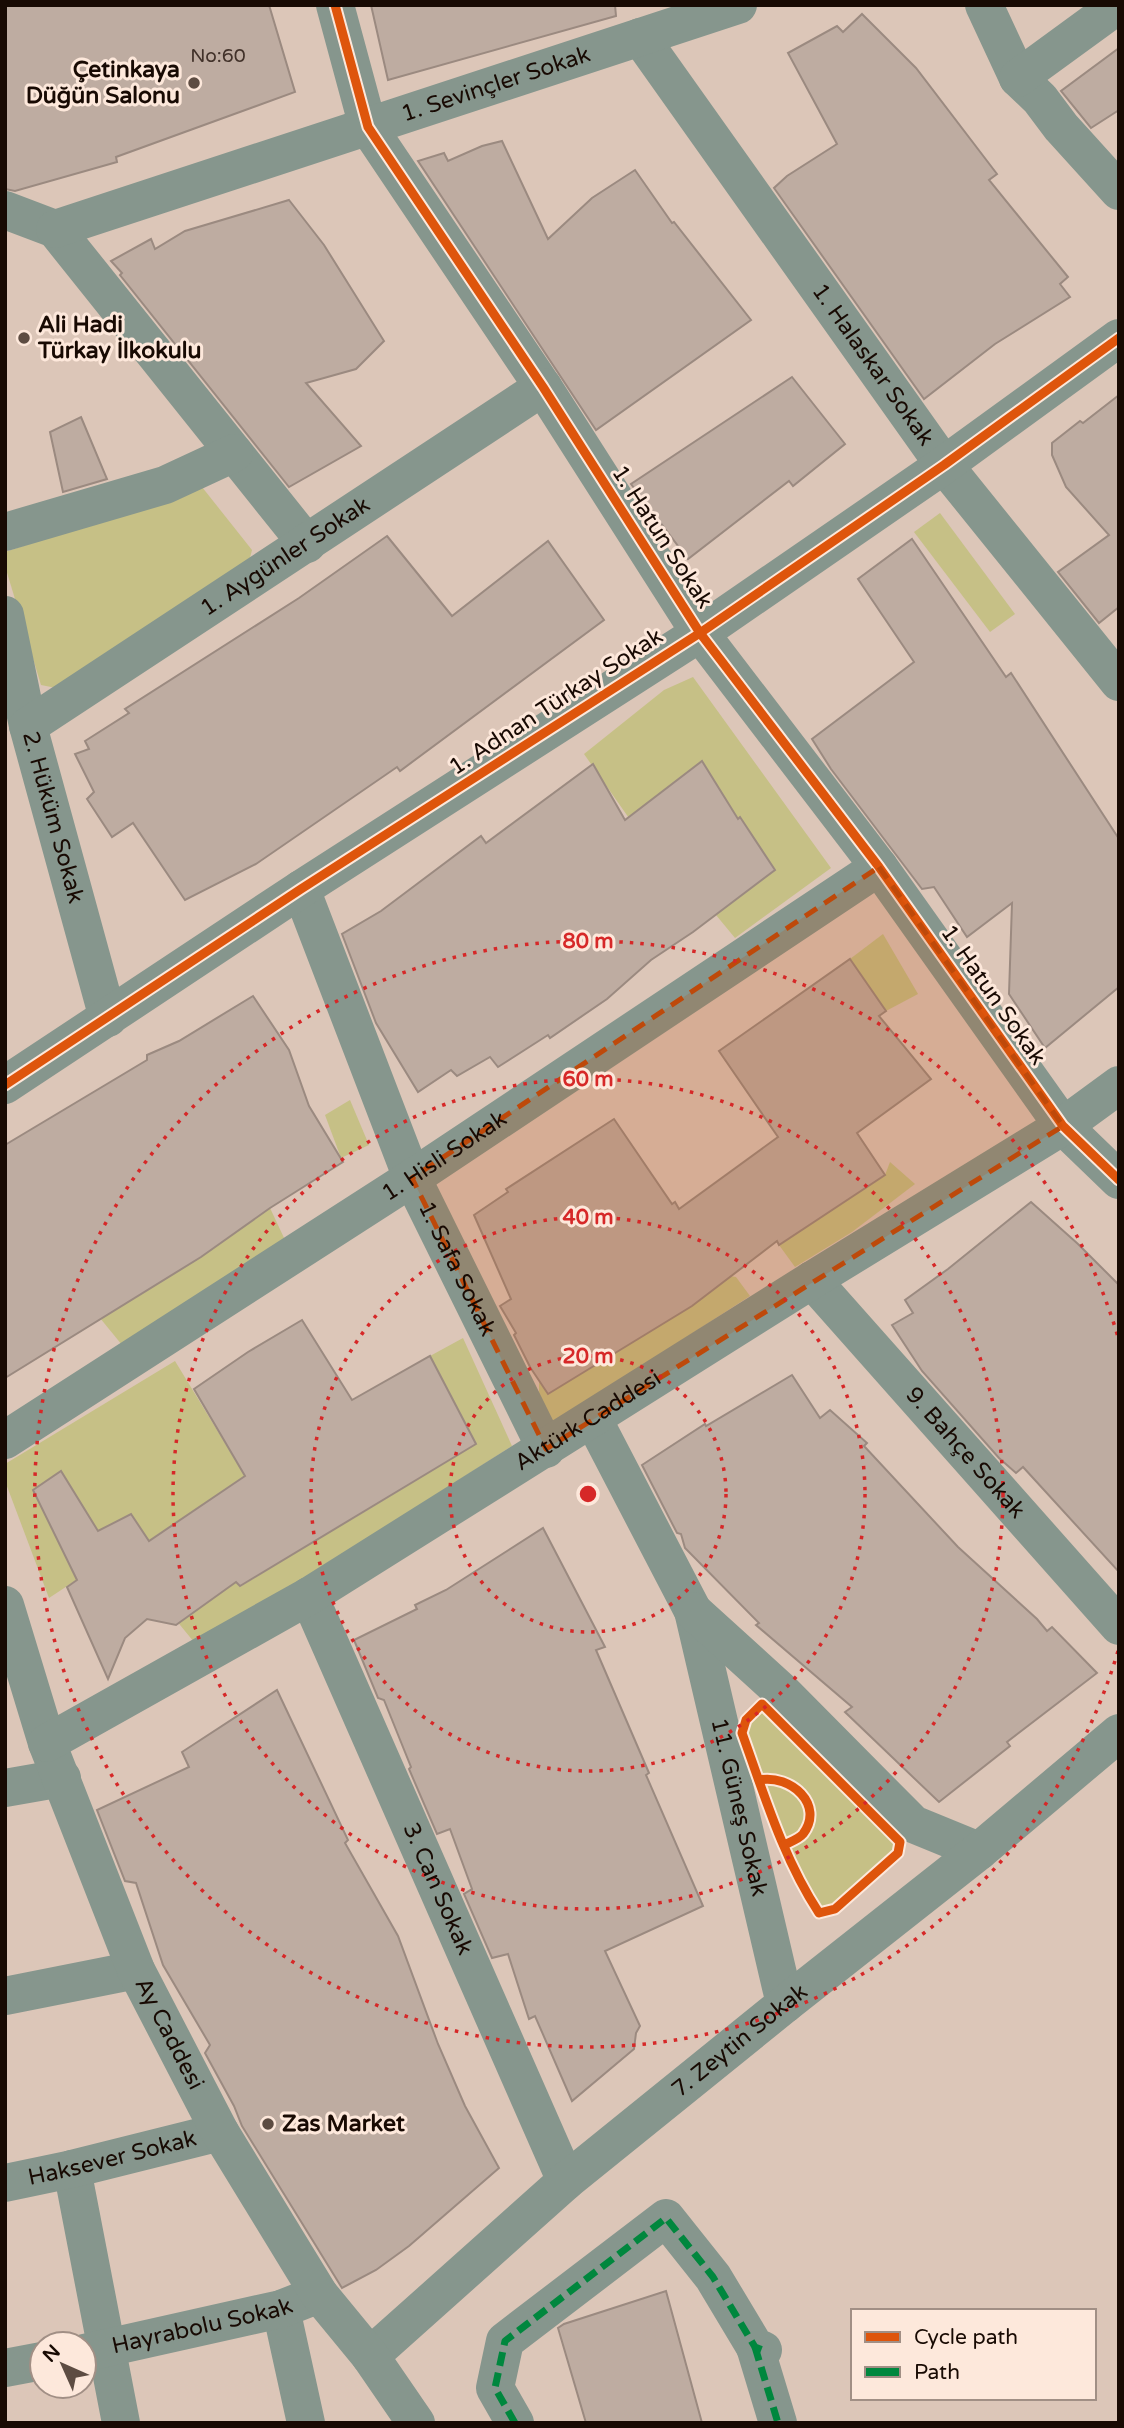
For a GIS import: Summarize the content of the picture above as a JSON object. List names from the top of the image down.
{
  "streets": {
    "street": [
      "1. Sevinçler Sokak",
      "1. Halaskar Sokak",
      "1. Hatun Sokak",
      "1. Aygünler Sokak",
      "1. Adnan Türkay Sokak",
      "2. Hüküm Sokak",
      "1. Hisli Sokak",
      "1. Safa Sokak",
      "Aktürk Caddesi",
      "9. Bahçe Sokak",
      "11. Güneş Sokak",
      "3. Can Sokak",
      "Ay Caddesi",
      "7. Zeytin Sokak",
      "Haksever Sokak",
      "Hayrabolu Sokak"
    ]
  },
  "crossings": [
    ["1. Sevinçler Sokak", "1. Halaskar Sokak"],
    ["1. Sevinçler Sokak", "1. Hatun Sokak"],
    ["1. Halaskar Sokak", "1. Adnan Türkay Sokak"],
    ["1. Hatun Sokak", "1. Aygünler Sokak"],
    ["1. Hatun Sokak", "1. Adnan Türkay Sokak"],
    ["1. Hatun Sokak", "1. Hisli Sokak"],
    ["1. Hatun Sokak", "Aktürk Caddesi"],
    ["1. Aygünler Sokak", "2. Hüküm Sokak"],
    ["1. Adnan Türkay Sokak", "2. Hüküm Sokak"],
    ["1. Adnan Türkay Sokak", "1. Safa Sokak"],
    ["1. Hisli Sokak", "1. Safa Sokak"],
    ["1. Safa Sokak", "Aktürk Caddesi"],
    ["Aktürk Caddesi", "9. Bahçe Sokak"],
    ["Aktürk Caddesi", "11. Güneş Sokak"],
    ["Aktürk Caddesi", "3. Can Sokak"],
    ["Aktürk Caddesi", "Ay Caddesi"],
    ["11. Güneş Sokak", "7. Zeytin Sokak"],
    ["3. Can Sokak", "7. Zeytin Sokak"],
    ["Ay Caddesi", "7. Zeytin Sokak"],
    ["Ay Caddesi", "Haksever Sokak"],
    ["Ay Caddesi", "Hayrabolu Sokak"]
  ],
  "places": ["Çetinkaya Düğün Salonu", "Ali Hadi Türkay İlkokulu", "Zas Market"],
  "house_numbers": ["No:60"],
  "legend": ["Cycle path", "Path"],
  "north": "top left",
  "rings": [
    "80 m",
    "60 m",
    "40 m",
    "20 m"
  ]
}
